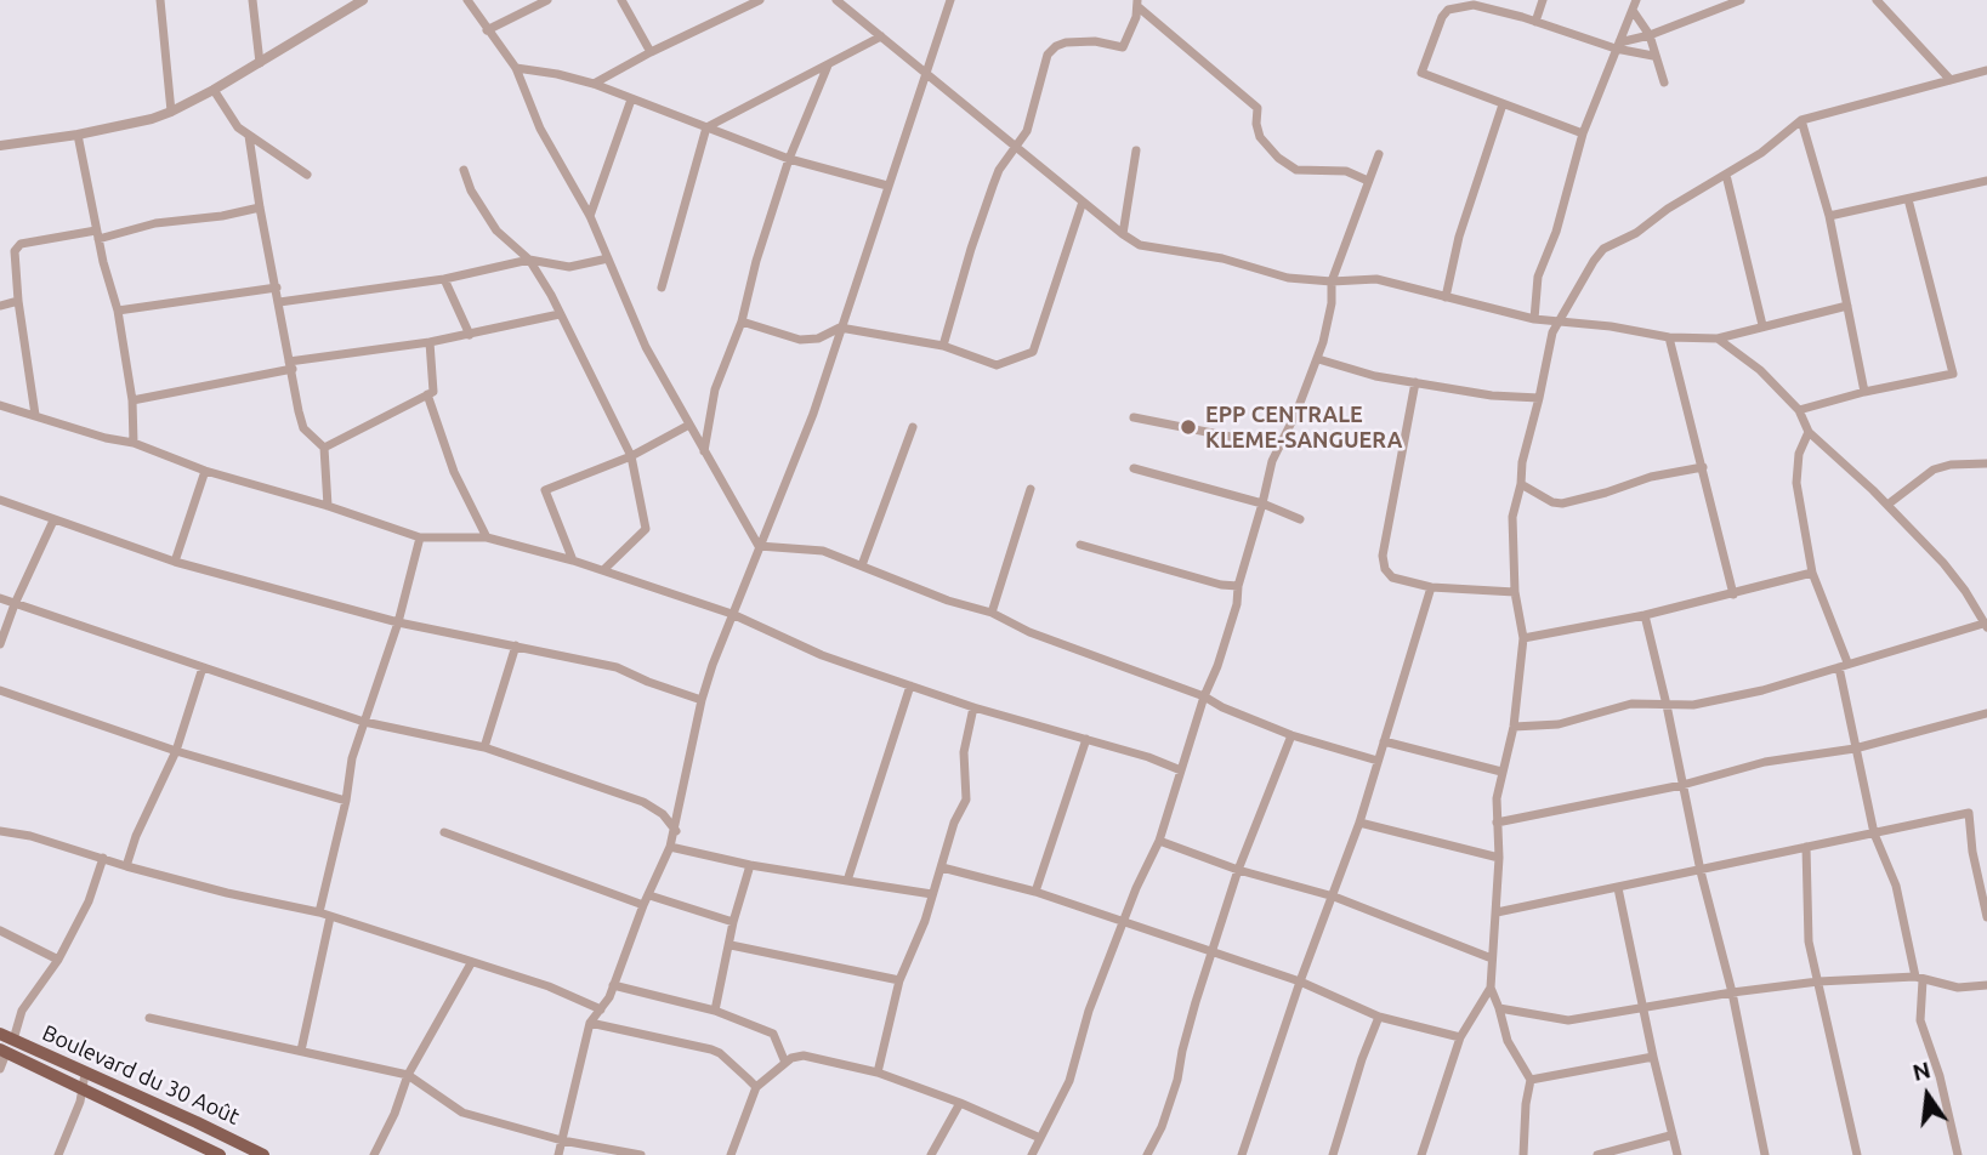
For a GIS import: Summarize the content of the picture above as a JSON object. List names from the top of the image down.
{
  "streets": {
    "highway": ["Boulevard du 30 Août"]
  },
  "places": ["EPP CENTRALE KLEME-SANGUERA"],
  "north": "top"
}
